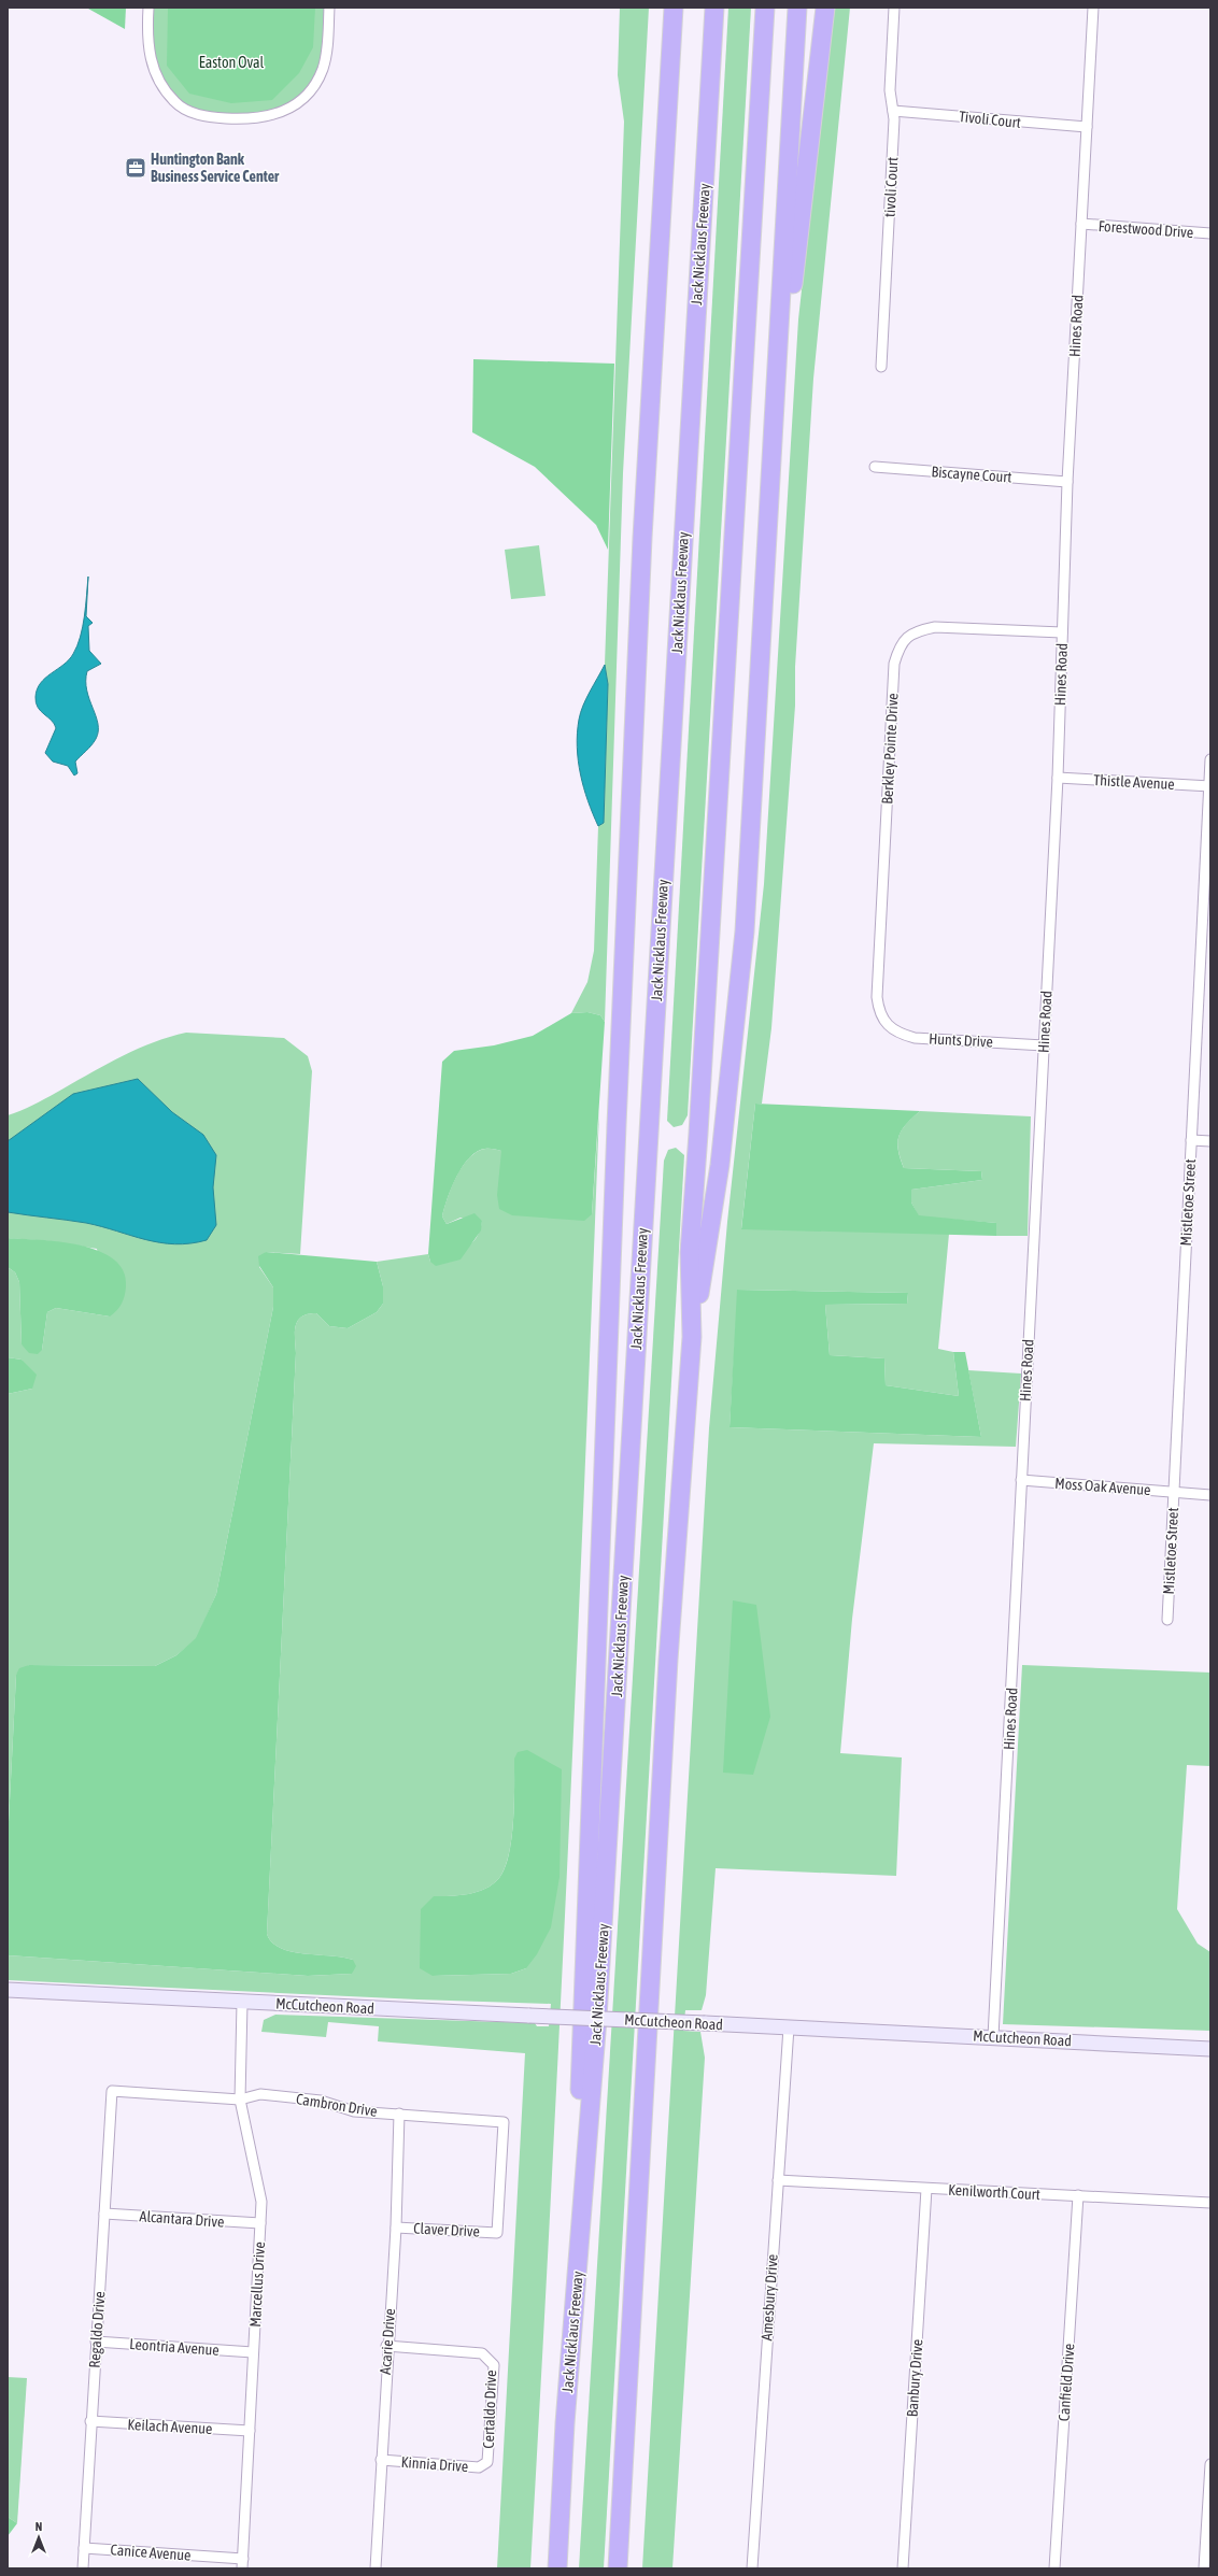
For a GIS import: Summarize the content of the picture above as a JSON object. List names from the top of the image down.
{
  "streets": {
    "highway": ["Jack Nicklaus Freeway"],
    "main road": ["McCutcheon Road"],
    "street": [
      "Tivoli Court",
      "tivoli Court",
      "Forestwood Drive",
      "Hines Road",
      "Biscayne Court",
      "Berkley Pointe Drive",
      "Thistle Avenue",
      "Hunts Drive",
      "Mistletoe Street",
      "Moss Oak Avenue",
      "Cambron Drive",
      "Kenilworth Court",
      "Alcantara Drive",
      "Claver Drive",
      "Marcellus Drive",
      "Amesbury Drive",
      "Regaldo Drive",
      "Acarie Drive",
      "Leontria Avenue",
      "Banbury Drive",
      "Canfield Drive",
      "Certaldo Drive",
      "Keilach Avenue",
      "Kinnia Drive",
      "Canice Avenue"
    ]
  },
  "crossings": [
    ["Tivoli Court", "tivoli Court"],
    ["Tivoli Court", "Hines Road"],
    ["Forestwood Drive", "Hines Road"],
    ["Hines Road", "Biscayne Court"],
    ["Hines Road", "Berkley Pointe Drive"],
    ["Hines Road", "Thistle Avenue"],
    ["Hines Road", "Hunts Drive"],
    ["Hines Road", "Moss Oak Avenue"],
    ["Hines Road", "McCutcheon Road"],
    ["Berkley Pointe Drive", "Hunts Drive"],
    ["Thistle Avenue", "Mistletoe Street"],
    ["Mistletoe Street", "Moss Oak Avenue"],
    ["McCutcheon Road", "Marcellus Drive"],
    ["McCutcheon Road", "Amesbury Drive"],
    ["Cambron Drive", "Claver Drive"],
    ["Cambron Drive", "Marcellus Drive"],
    ["Cambron Drive", "Regaldo Drive"],
    ["Cambron Drive", "Acarie Drive"],
    ["Kenilworth Court", "Amesbury Drive"],
    ["Kenilworth Court", "Banbury Drive"],
    ["Kenilworth Court", "Canfield Drive"],
    ["Alcantara Drive", "Marcellus Drive"],
    ["Alcantara Drive", "Regaldo Drive"],
    ["Claver Drive", "Acarie Drive"],
    ["Marcellus Drive", "Leontria Avenue"],
    ["Marcellus Drive", "Keilach Avenue"],
    ["Marcellus Drive", "Canice Avenue"],
    ["Regaldo Drive", "Leontria Avenue"],
    ["Regaldo Drive", "Keilach Avenue"],
    ["Regaldo Drive", "Canice Avenue"],
    ["Acarie Drive", "Certaldo Drive"],
    ["Acarie Drive", "Kinnia Drive"],
    ["Certaldo Drive", "Kinnia Drive"]
  ],
  "parks": ["Easton Oval"],
  "places": {
    "office": ["Huntington Bank Business Service Center"]
  },
  "north": "top"
}
